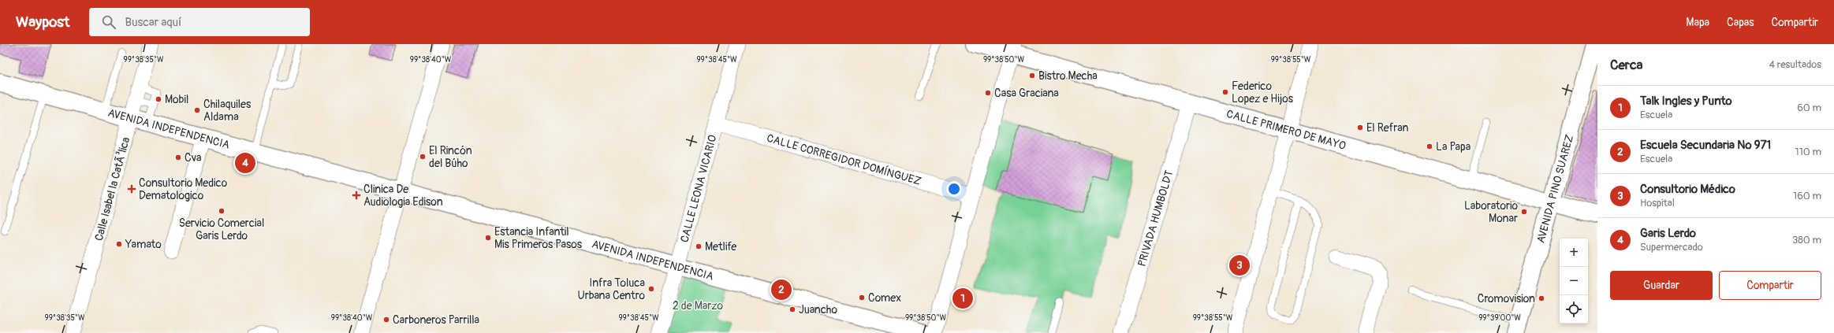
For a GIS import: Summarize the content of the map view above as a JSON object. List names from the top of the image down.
{
  "streets": {
    "main road": ["AVENIDA INDEPENDENCIA", "CALLE PRIMERO DE MAYO", "AVENIDA PINO SUAREZ"],
    "street": [
      "CALLE CORREGIDOR DOMÍNGUEZ",
      "Calle Isabel la CatÃ³lica",
      "CALLE LEONA VICARIO",
      "PRIVADA HUMBOLDT"
    ]
  },
  "crossings": [
    ["AVENIDA INDEPENDENCIA", "Calle Isabel la CatÃ³lica"],
    ["AVENIDA INDEPENDENCIA", "CALLE LEONA VICARIO"],
    ["CALLE PRIMERO DE MAYO", "AVENIDA PINO SUAREZ"],
    ["CALLE PRIMERO DE MAYO", "PRIVADA HUMBOLDT"],
    ["CALLE CORREGIDOR DOMÍNGUEZ", "CALLE LEONA VICARIO"]
  ],
  "parks": ["2 de Marzo"],
  "places": {
    "other": [
      "Bistro Mecha",
      "Federico Lopez e Hijos",
      "Casa Graciana",
      "Mobil",
      "Chilaquiles Aldama",
      "El Refran",
      "La Papa",
      "El Rincón del Búho",
      "Cva",
      "Servicio Comercial Garis Lerdo",
      "Laboratorio Monar",
      "Estancia Infantil Mis Primeros Pasos",
      "Yamato",
      "Metlife",
      "Infra Toluca Urbana Centro",
      "Comex",
      "Cromovision",
      "Juancho",
      "Carboneros Parrilla"
    ],
    "health": ["Consultorio Medico Dematologico", "Clinica De Audiologia Edison"]
  },
  "page": {
    "header": "Waypost",
    "search": "Buscar aquí",
    "nav": ["Mapa", "Capas", "Compartir"],
    "heading": ["Cerca", "4 resultados"],
    "list": [
      {
        "mark": "1",
        "name": "Talk Ingles y Punto",
        "note": "Escuela",
        "value": "60 m"
      },
      {
        "mark": "2",
        "name": "Escuela Secundaria No 971",
        "note": "Escuela",
        "value": "110 m"
      },
      {
        "mark": "3",
        "name": "Consultorio Médico",
        "note": "Hospital",
        "value": "160 m"
      },
      {
        "mark": "4",
        "name": "Garis Lerdo",
        "note": "Supermercado",
        "value": "380 m"
      }
    ],
    "pins": [
      "4",
      "3",
      "2",
      "1"
    ],
    "map_buttons": ["+", "−"],
    "buttons": ["Guardar", "Compartir"]
  },
  "coordinates": [
    "99°38'35\"W",
    "99°38'40\"W",
    "99°38'45\"W",
    "99°38'50\"W",
    "99°38'55\"W",
    "99°39'00\"W"
  ]
}
